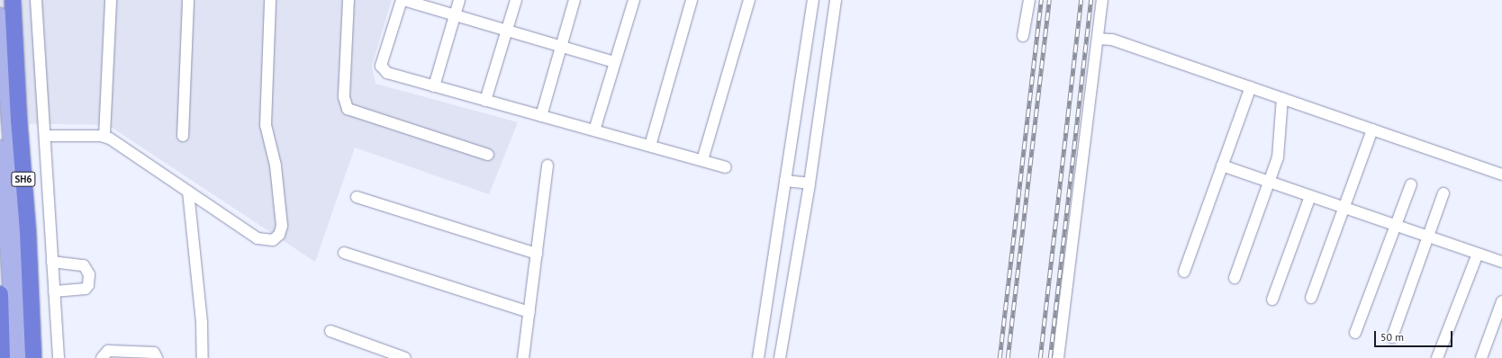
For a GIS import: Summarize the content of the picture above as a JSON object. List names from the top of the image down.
{
  "streets": {
    "highway": ["SH6"]
  },
  "scale_bar": "50 m"
}
